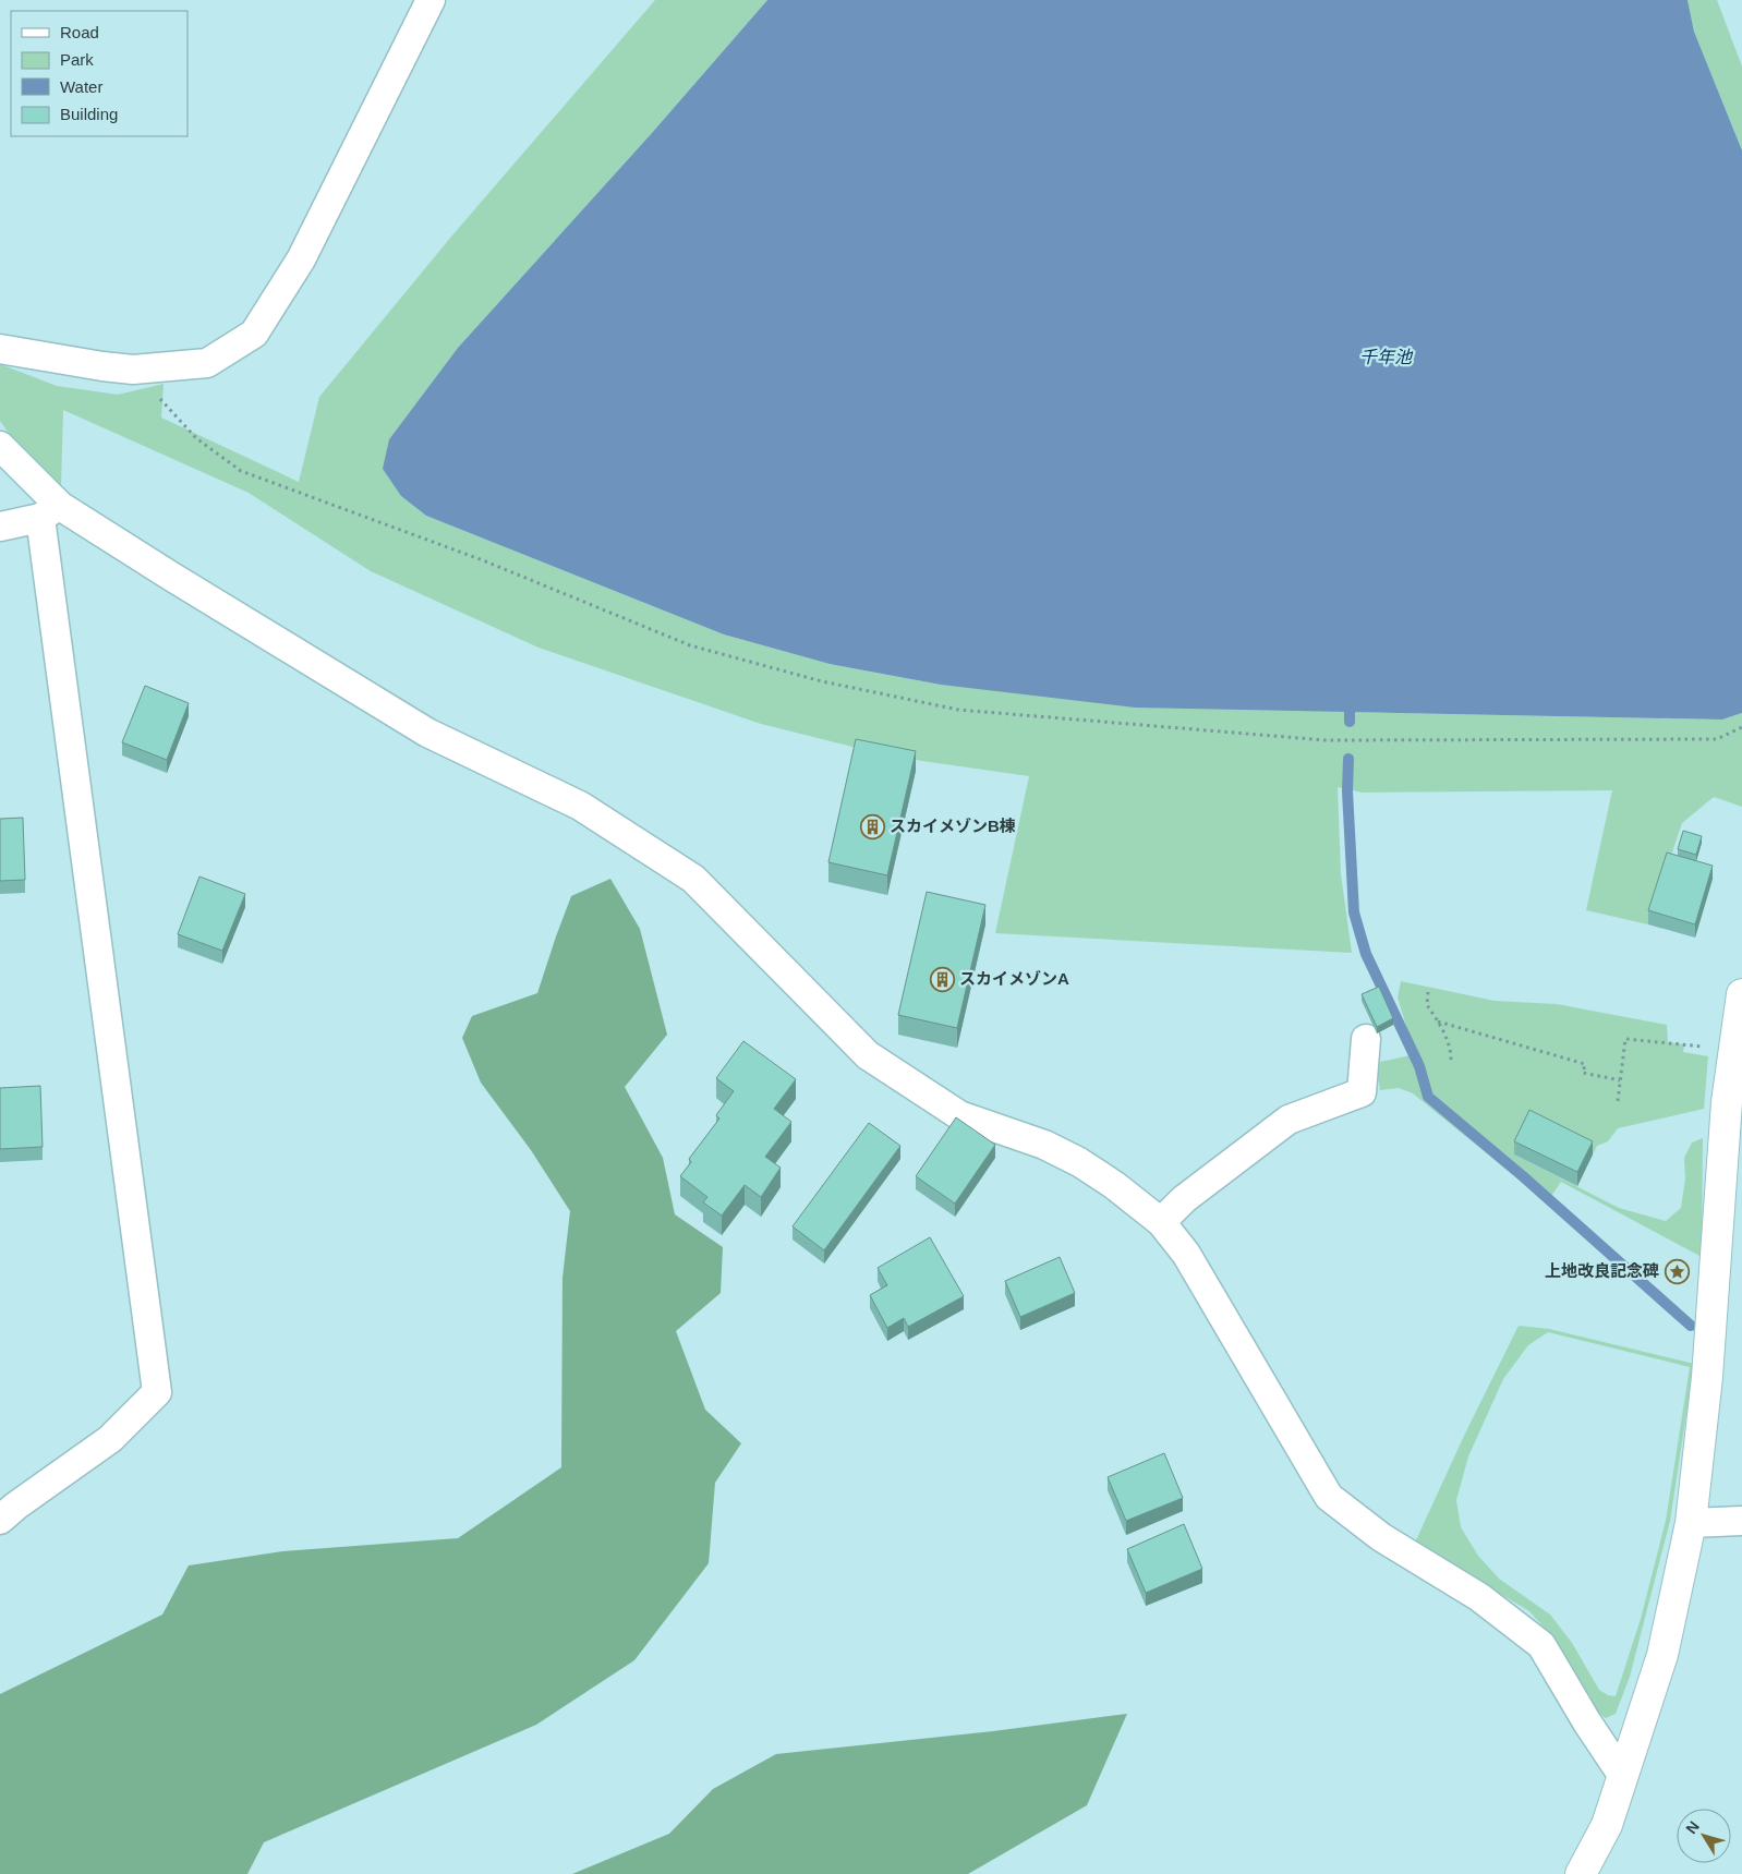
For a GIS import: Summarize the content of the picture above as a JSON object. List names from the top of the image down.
{
  "water": ["千年池"],
  "places": {
    "building": ["スカイメゾンB棟", "スカイメゾンA"],
    "place": ["上地改良記念碑"]
  },
  "legend": [
    "Road",
    "Park",
    "Water",
    "Building"
  ],
  "north": "top left"
}
